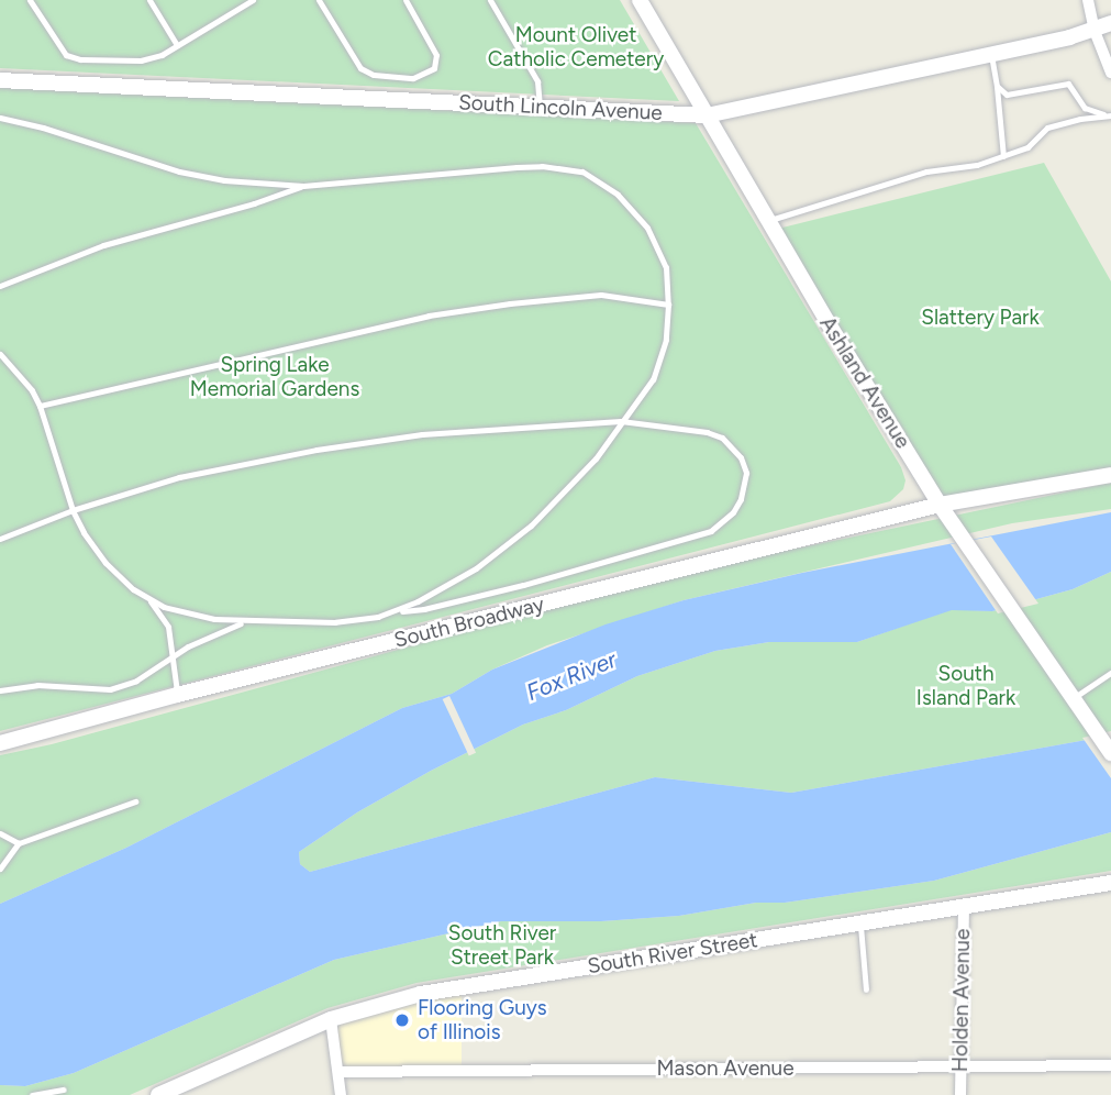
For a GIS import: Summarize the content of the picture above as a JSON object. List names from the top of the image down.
{
  "streets": {
    "street": [
      "South Lincoln Avenue",
      "Ashland Avenue",
      "South Broadway",
      "South River Street",
      "Holden Avenue",
      "Mason Avenue"
    ]
  },
  "crossings": [
    ["South Lincoln Avenue", "Ashland Avenue"],
    ["Ashland Avenue", "South Broadway"],
    ["South River Street", "Holden Avenue"],
    ["Holden Avenue", "Mason Avenue"]
  ],
  "water": ["Fox River"],
  "parks": [
    "Mount Olivet Catholic Cemetery",
    "Slattery Park",
    "Spring Lake Memorial Gardens",
    "South Island Park",
    "South River Street Park"
  ],
  "places": ["Flooring Guys of Illinois"]
}
